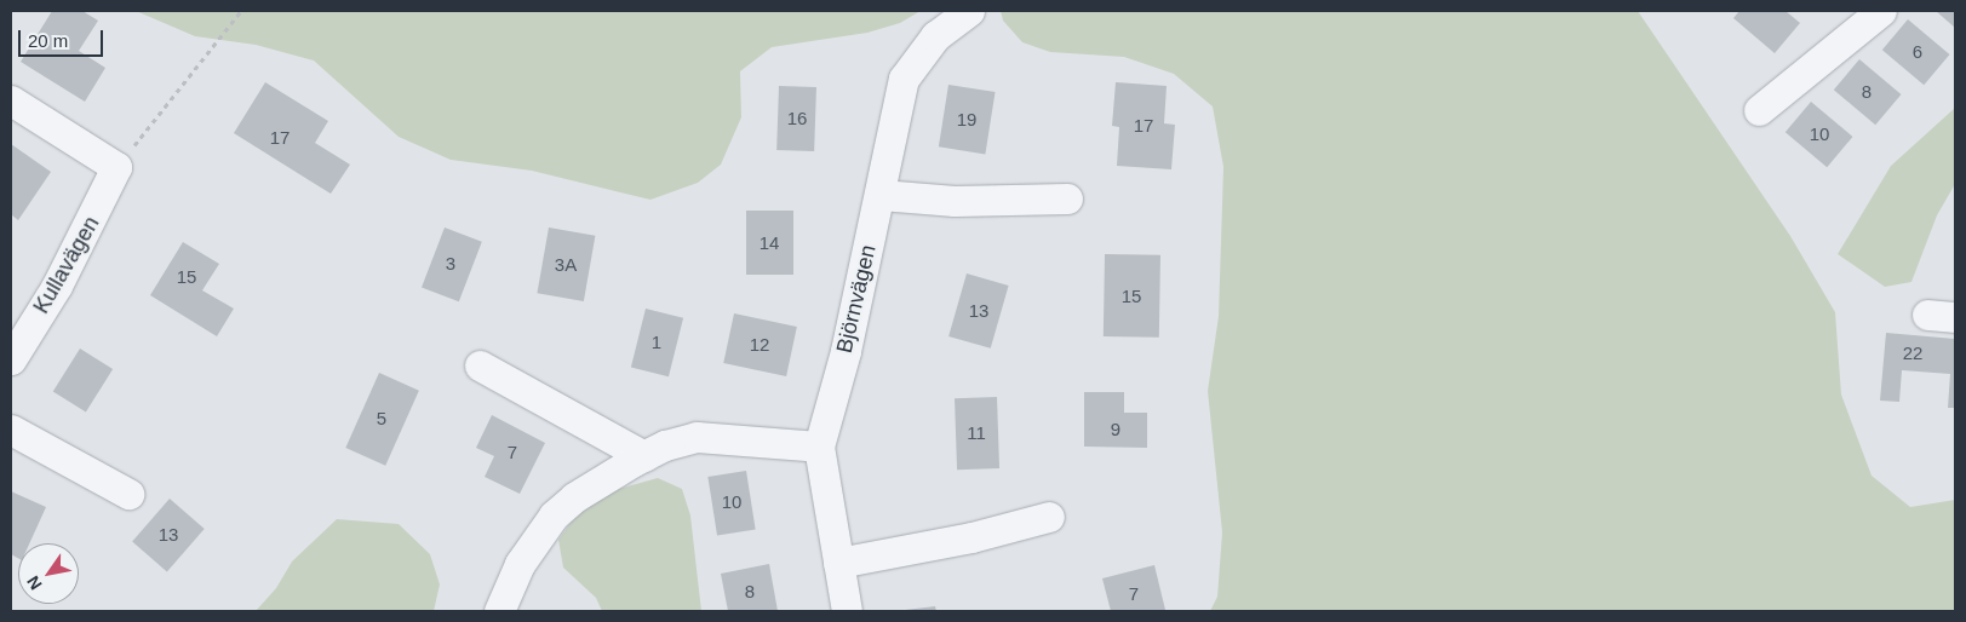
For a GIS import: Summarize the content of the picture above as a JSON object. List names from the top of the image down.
{
  "streets": {
    "street": ["Kullavägen", "Björnvägen"]
  },
  "house_numbers": [
    "6",
    "8",
    "16",
    "19",
    "17",
    "10",
    "17",
    "14",
    "3",
    "3A",
    "15",
    "15",
    "13",
    "1",
    "12",
    "22",
    "5",
    "9",
    "11",
    "7",
    "10",
    "13",
    "8",
    "7"
  ],
  "scale_bar": "20 m",
  "north": "bottom left"
}
